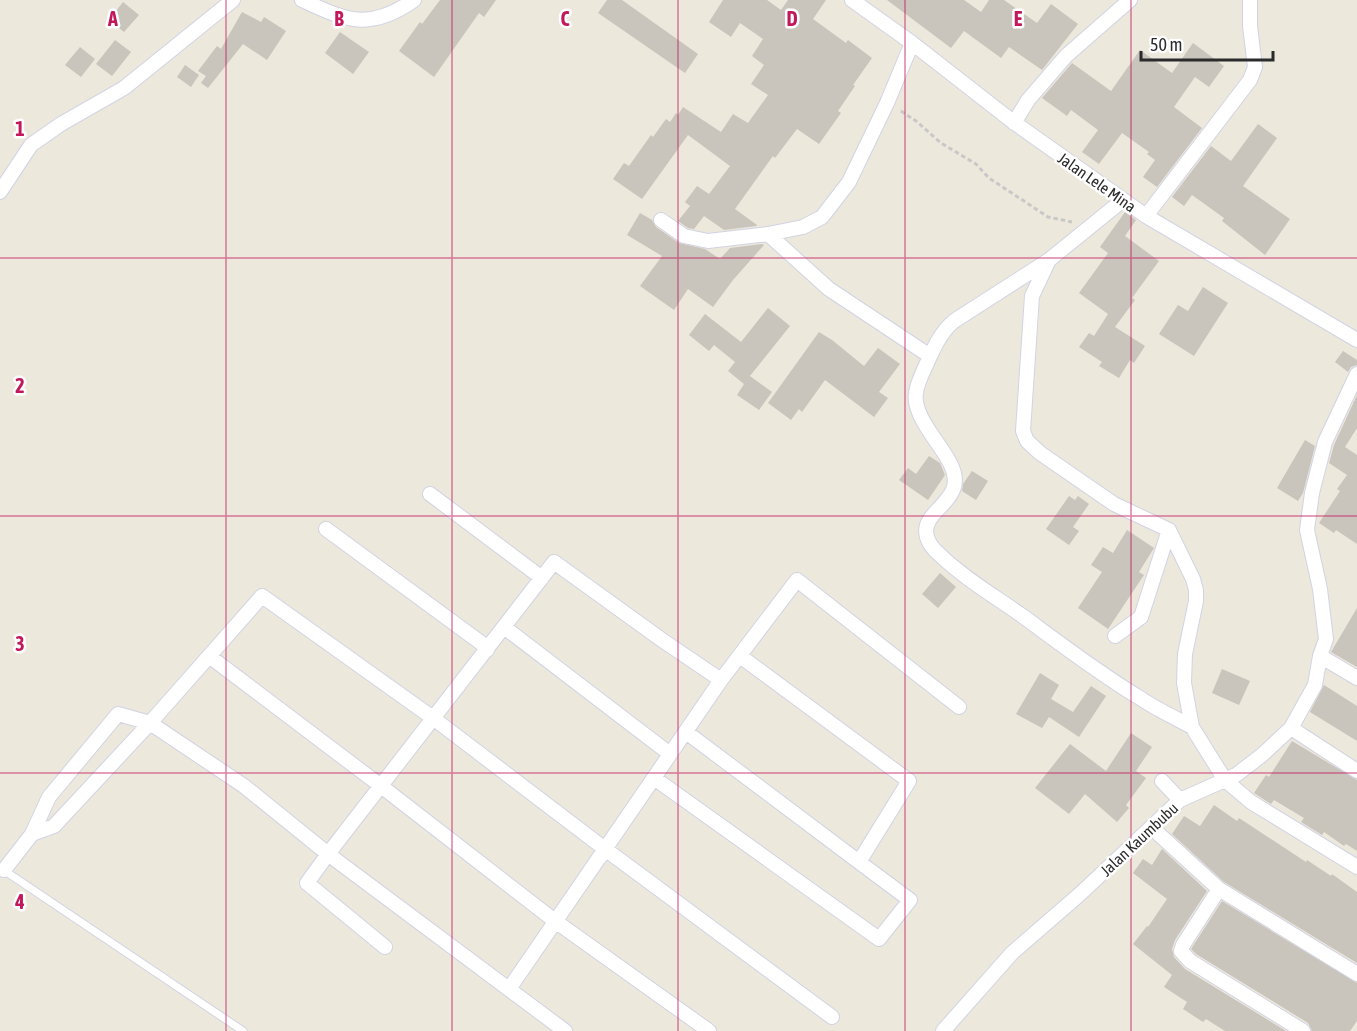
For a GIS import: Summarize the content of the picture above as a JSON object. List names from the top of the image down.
{
  "streets": {
    "street": ["Jalan Lele Mina", "Jalan Kaumbubu"]
  },
  "scale_bar": "50 m",
  "grid": {
    "columns": [
      "A",
      "B",
      "C",
      "D",
      "E"
    ],
    "rows": [
      "1",
      "2",
      "3",
      "4"
    ]
  }
}
